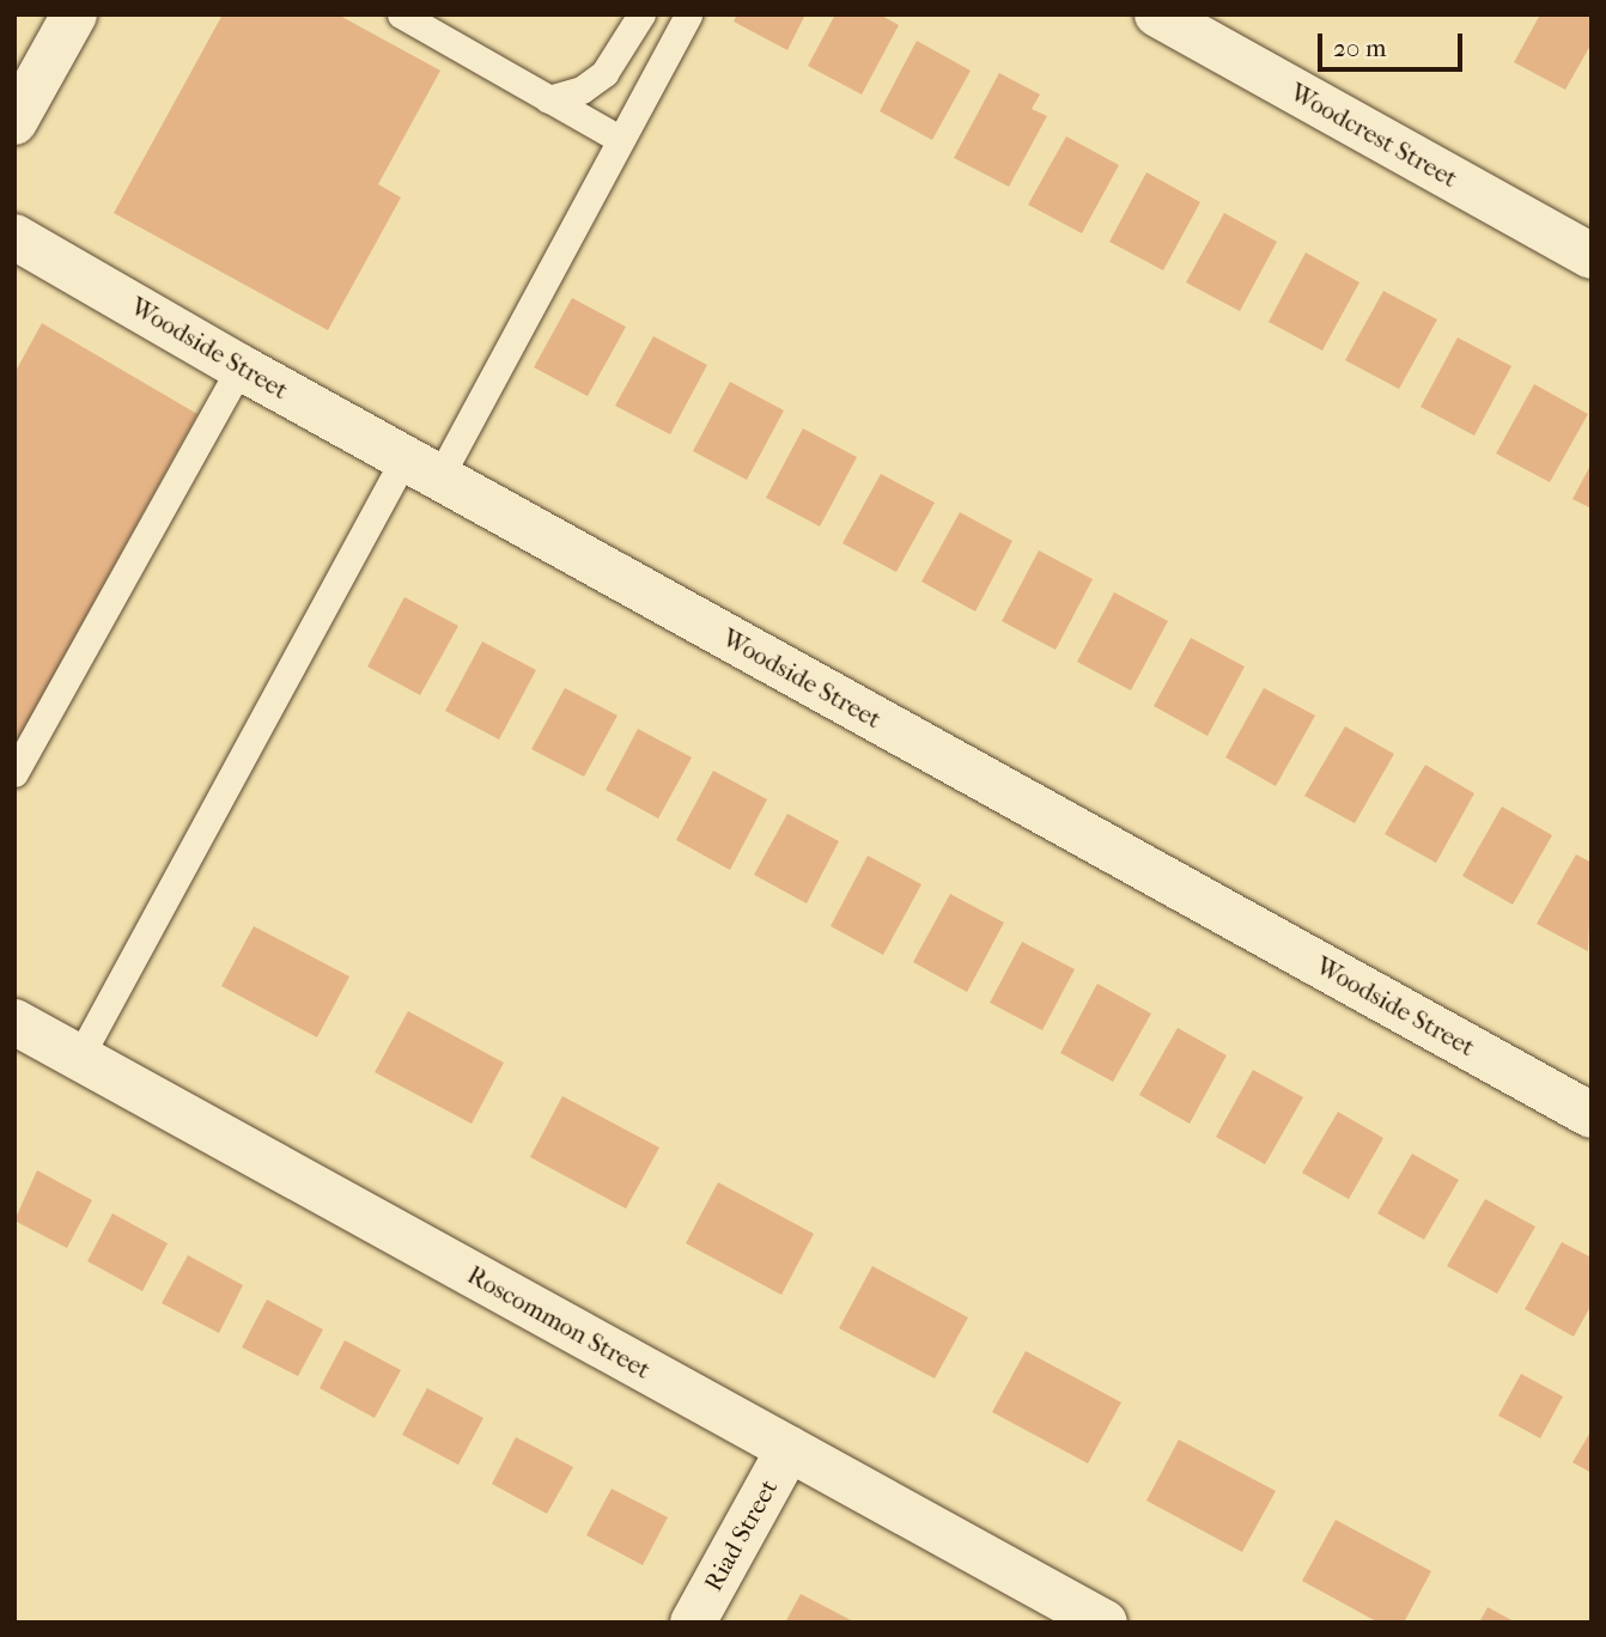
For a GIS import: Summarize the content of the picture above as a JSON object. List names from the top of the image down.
{
  "streets": {
    "street": [
      "Woodcrest Street",
      "Woodside Street",
      "Roscommon Street",
      "Riad Street"
    ]
  },
  "crossings": [
    ["Roscommon Street", "Riad Street"]
  ],
  "scale_bar": "20 m"
}
